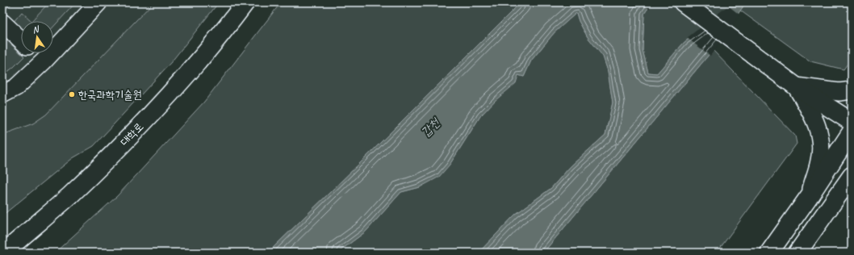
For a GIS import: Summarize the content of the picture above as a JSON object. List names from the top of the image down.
{
  "streets": {
    "main road": ["대학로"]
  },
  "water": ["갑천"],
  "places": ["한국과학기술원"],
  "north": "top"
}
